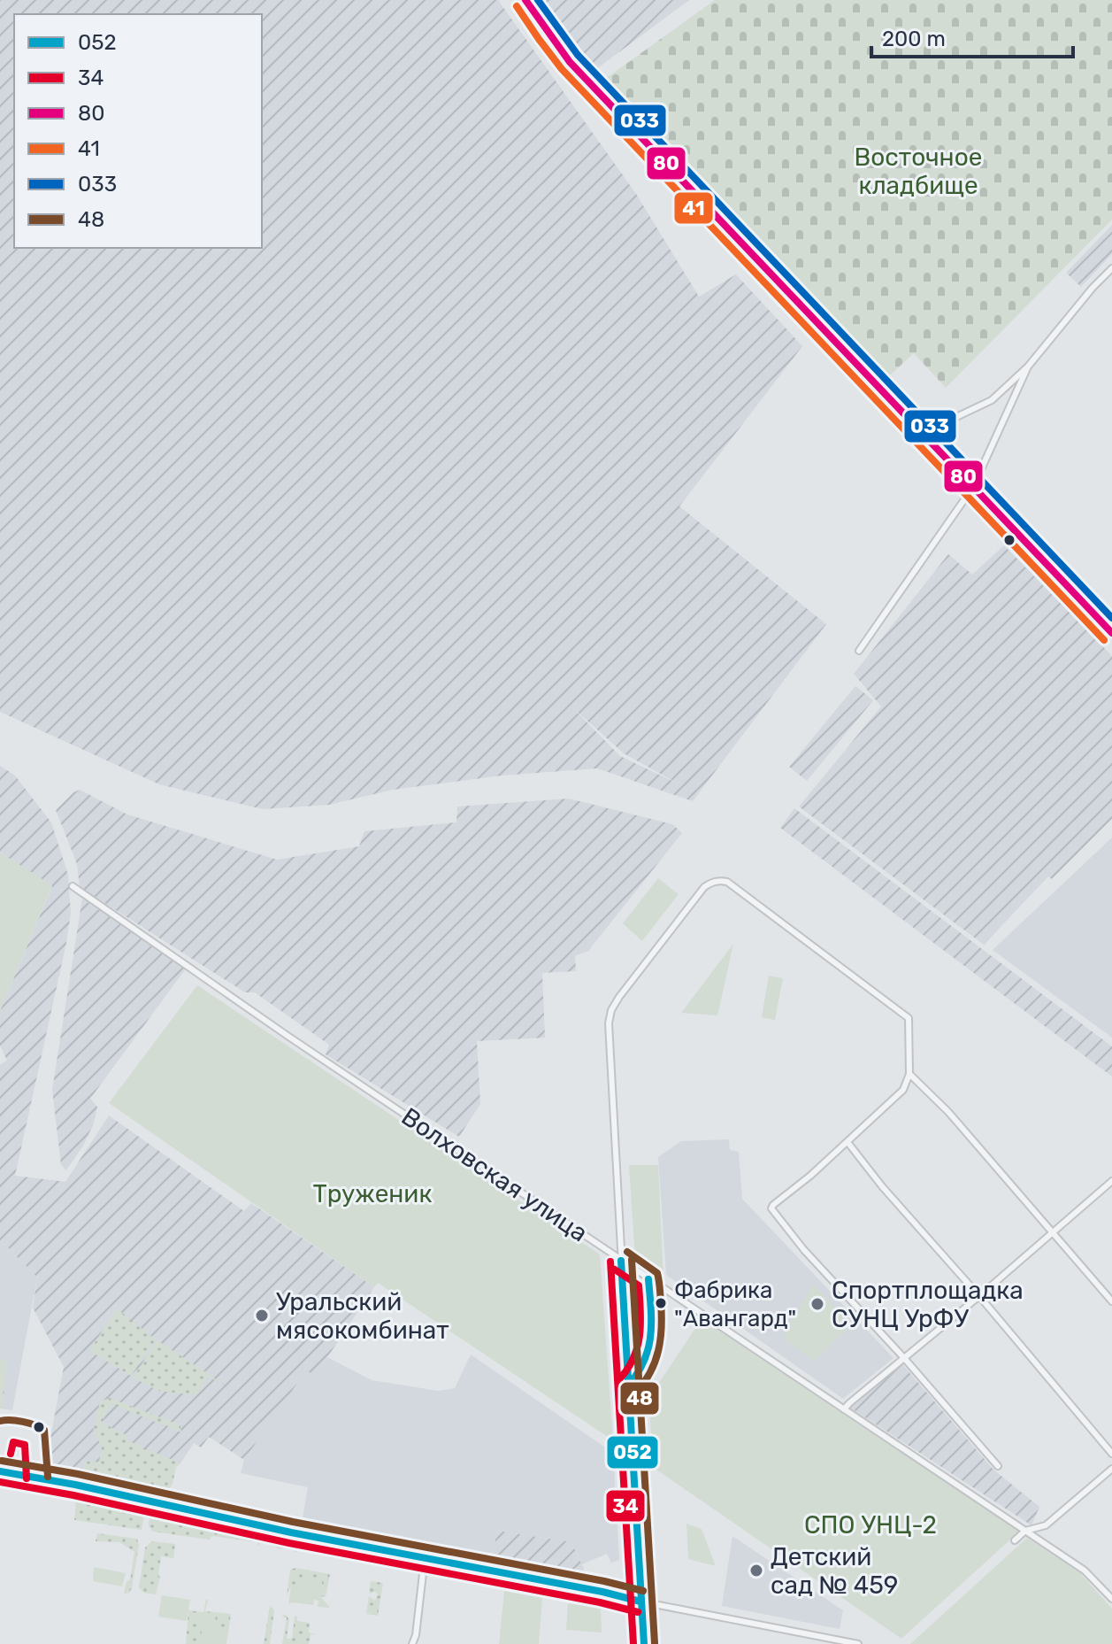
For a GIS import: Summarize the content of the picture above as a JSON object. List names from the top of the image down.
{
  "streets": {
    "street": ["Волховская улица"]
  },
  "parks": ["Восточное кладбище", "Труженик", "СПО УНЦ-2"],
  "places": [
    "Фабрика \"Авангард\"",
    "Спортплощадка СУНЦ УрФУ",
    "Уральский мясокомбинат",
    "Детский сад № 459"
  ],
  "lines": [
    "transit line 80",
    "transit line 033",
    "transit line 41",
    "transit line 48",
    "transit line 052",
    "transit line 34"
  ],
  "legend": [
    "052",
    "34",
    "80",
    "41",
    "033",
    "48"
  ],
  "scale_bar": "200 m"
}
